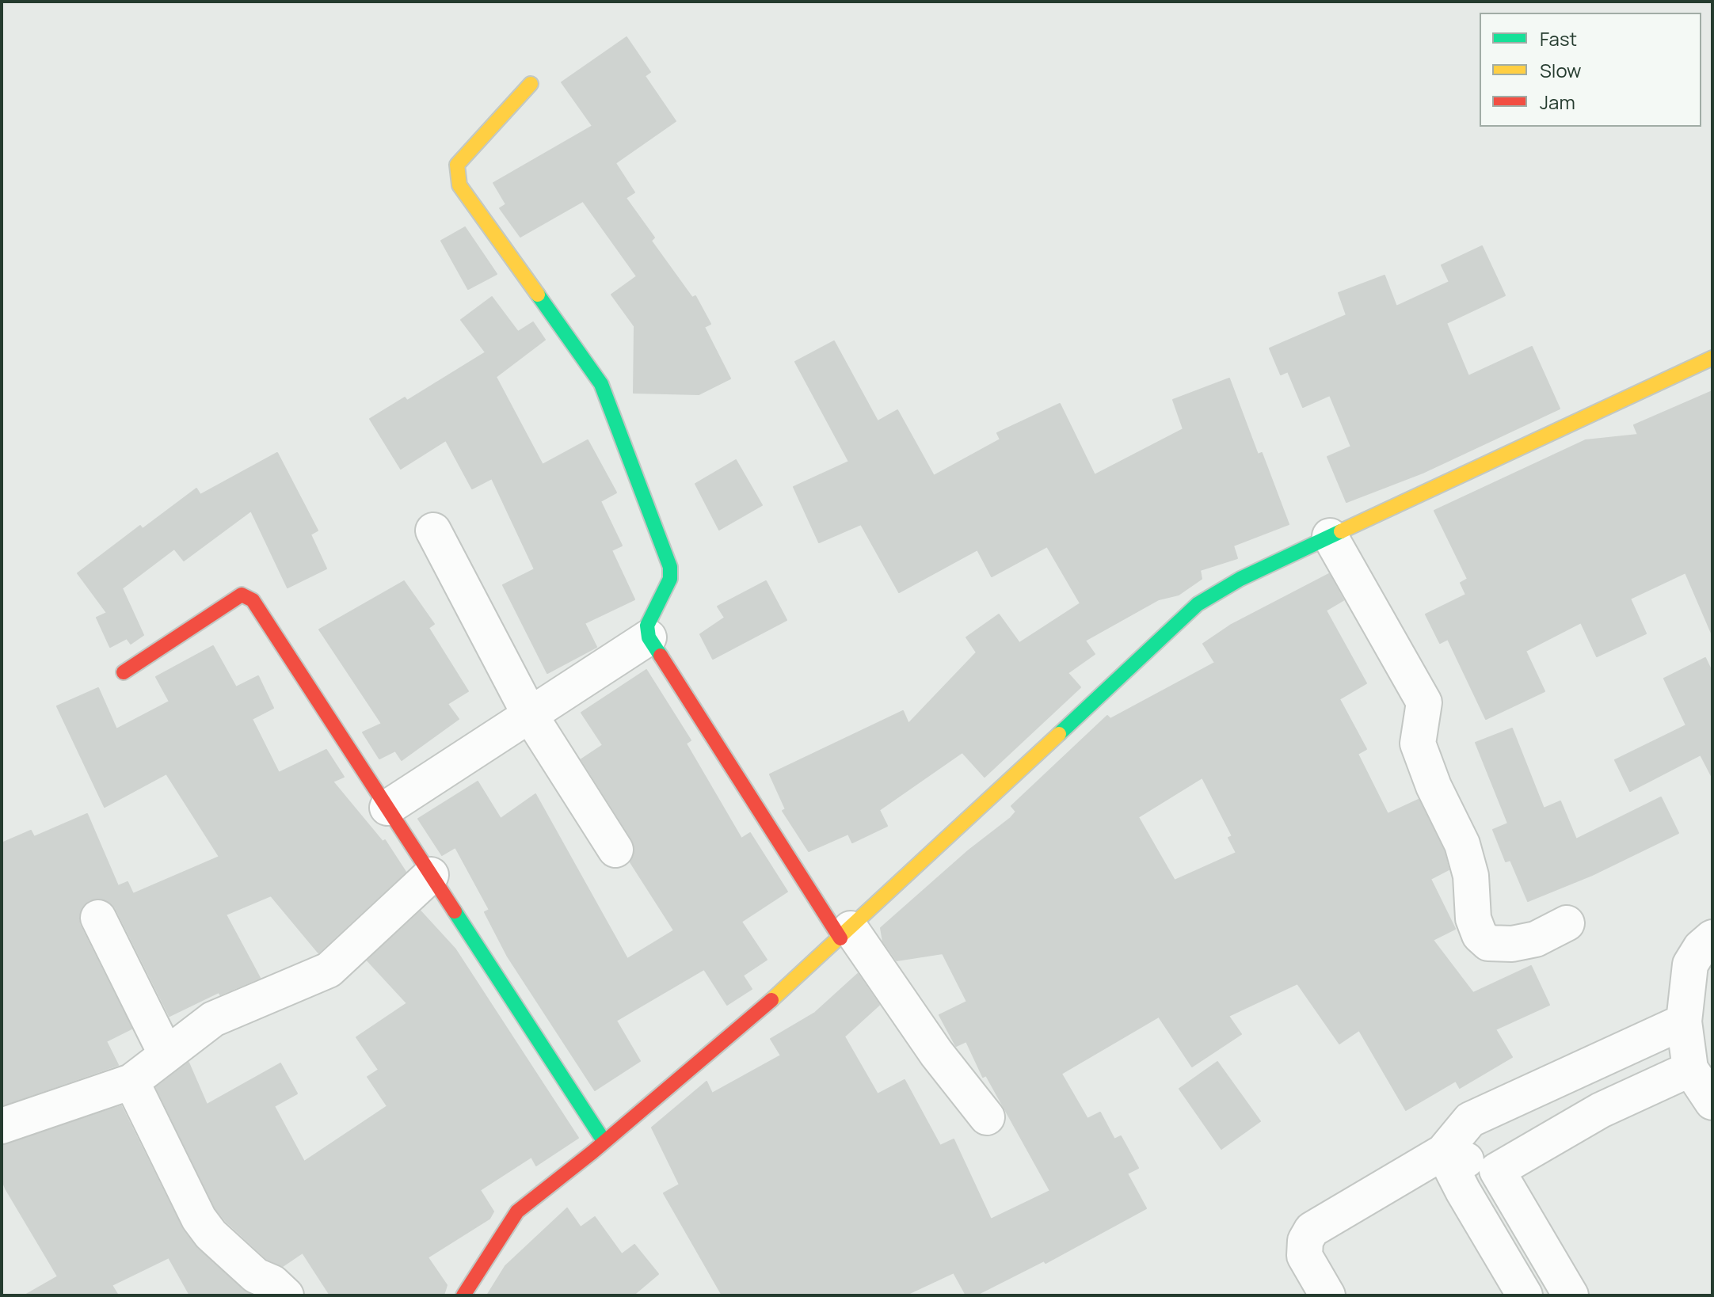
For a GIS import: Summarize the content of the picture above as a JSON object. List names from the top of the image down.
{
  "legend": ["Fast", "Slow", "Jam"]
}
